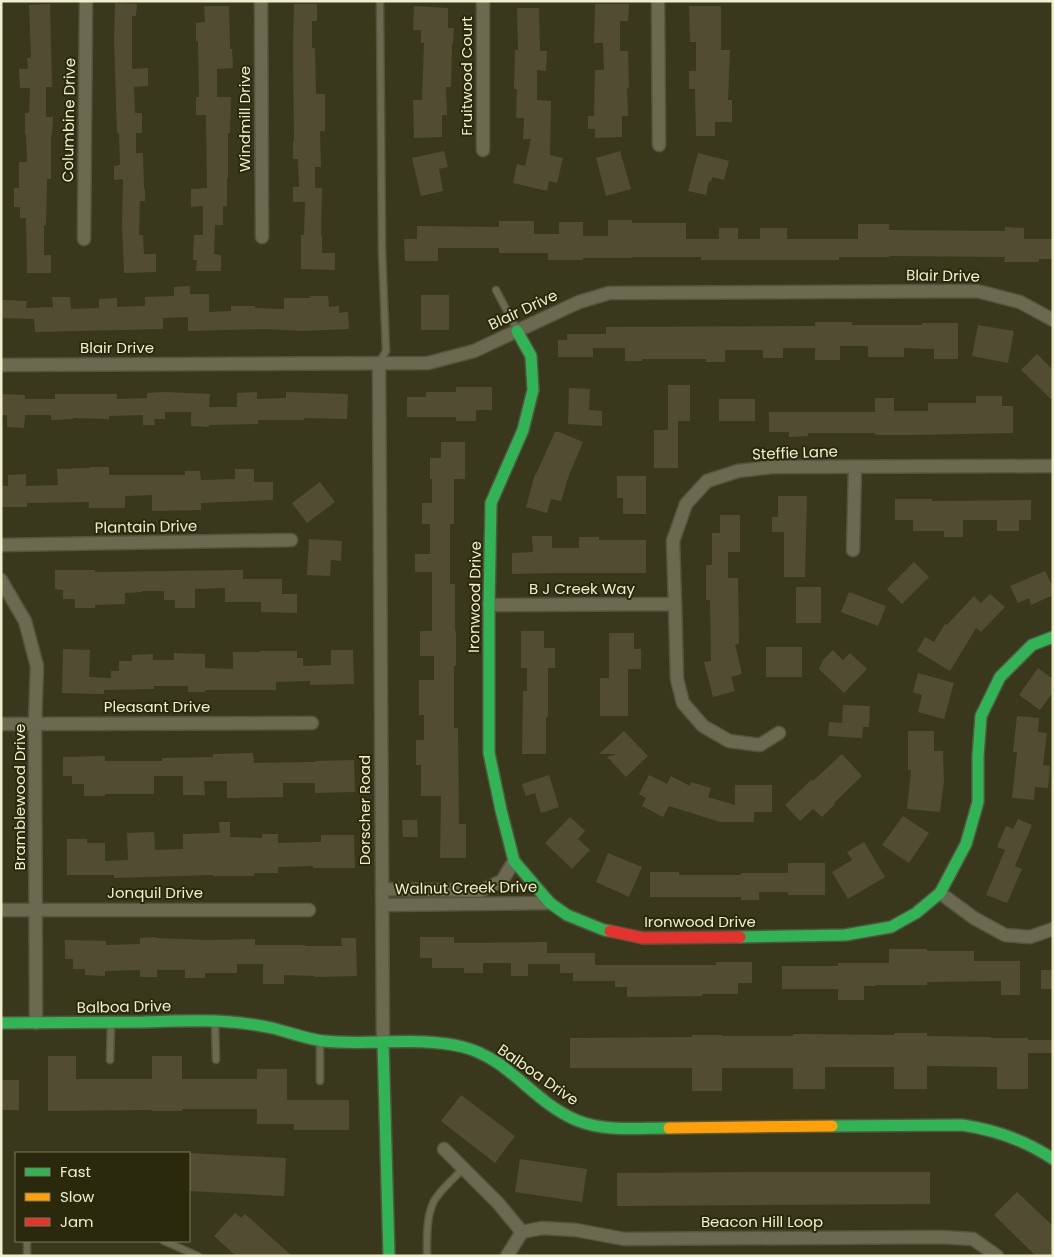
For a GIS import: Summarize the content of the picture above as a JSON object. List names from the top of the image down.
{
  "streets": {
    "street": [
      "Fruitwood Court",
      "Windmill Drive",
      "Columbine Drive",
      "Blair Drive",
      "Steffie Lane",
      "Plantain Drive",
      "B J Creek Way",
      "Ironwood Drive",
      "Pleasant Drive",
      "Bramblewood Drive",
      "Dorscher Road",
      "Walnut Creek Drive",
      "Jonquil Drive",
      "Balboa Drive",
      "Beacon Hill Loop"
    ]
  },
  "crossings": [
    ["Blair Drive", "Ironwood Drive"],
    ["Blair Drive", "Dorscher Road"],
    ["Steffie Lane", "B J Creek Way"],
    ["B J Creek Way", "Ironwood Drive"],
    ["Ironwood Drive", "Walnut Creek Drive"],
    ["Pleasant Drive", "Bramblewood Drive"],
    ["Bramblewood Drive", "Jonquil Drive"],
    ["Bramblewood Drive", "Balboa Drive"],
    ["Dorscher Road", "Walnut Creek Drive"],
    ["Dorscher Road", "Balboa Drive"]
  ],
  "legend": ["Fast", "Slow", "Jam"]
}
